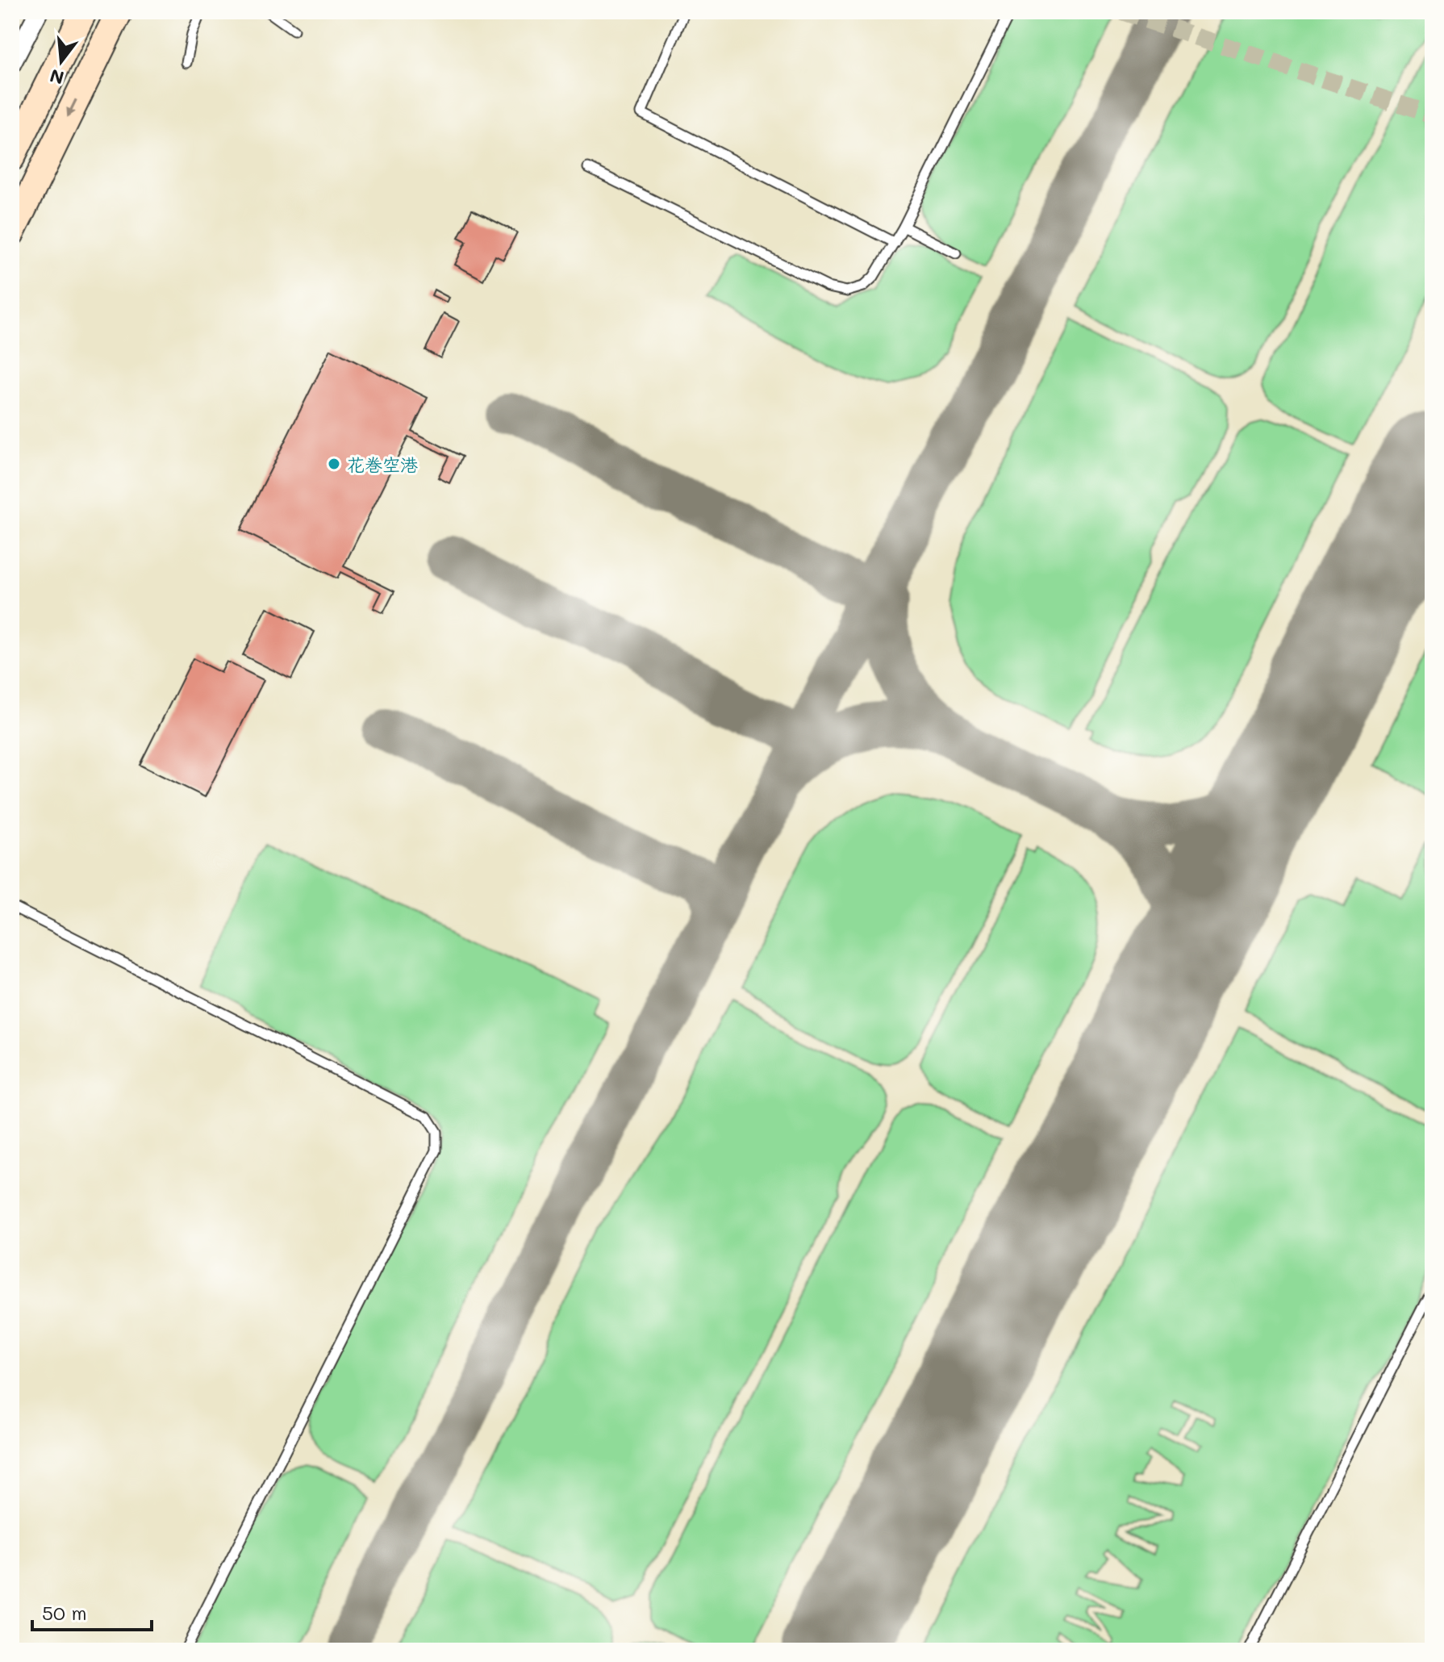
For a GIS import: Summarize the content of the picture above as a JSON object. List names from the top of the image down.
{
  "places": ["花巻空港"],
  "scale_bar": "50 m",
  "north": "bottom"
}
